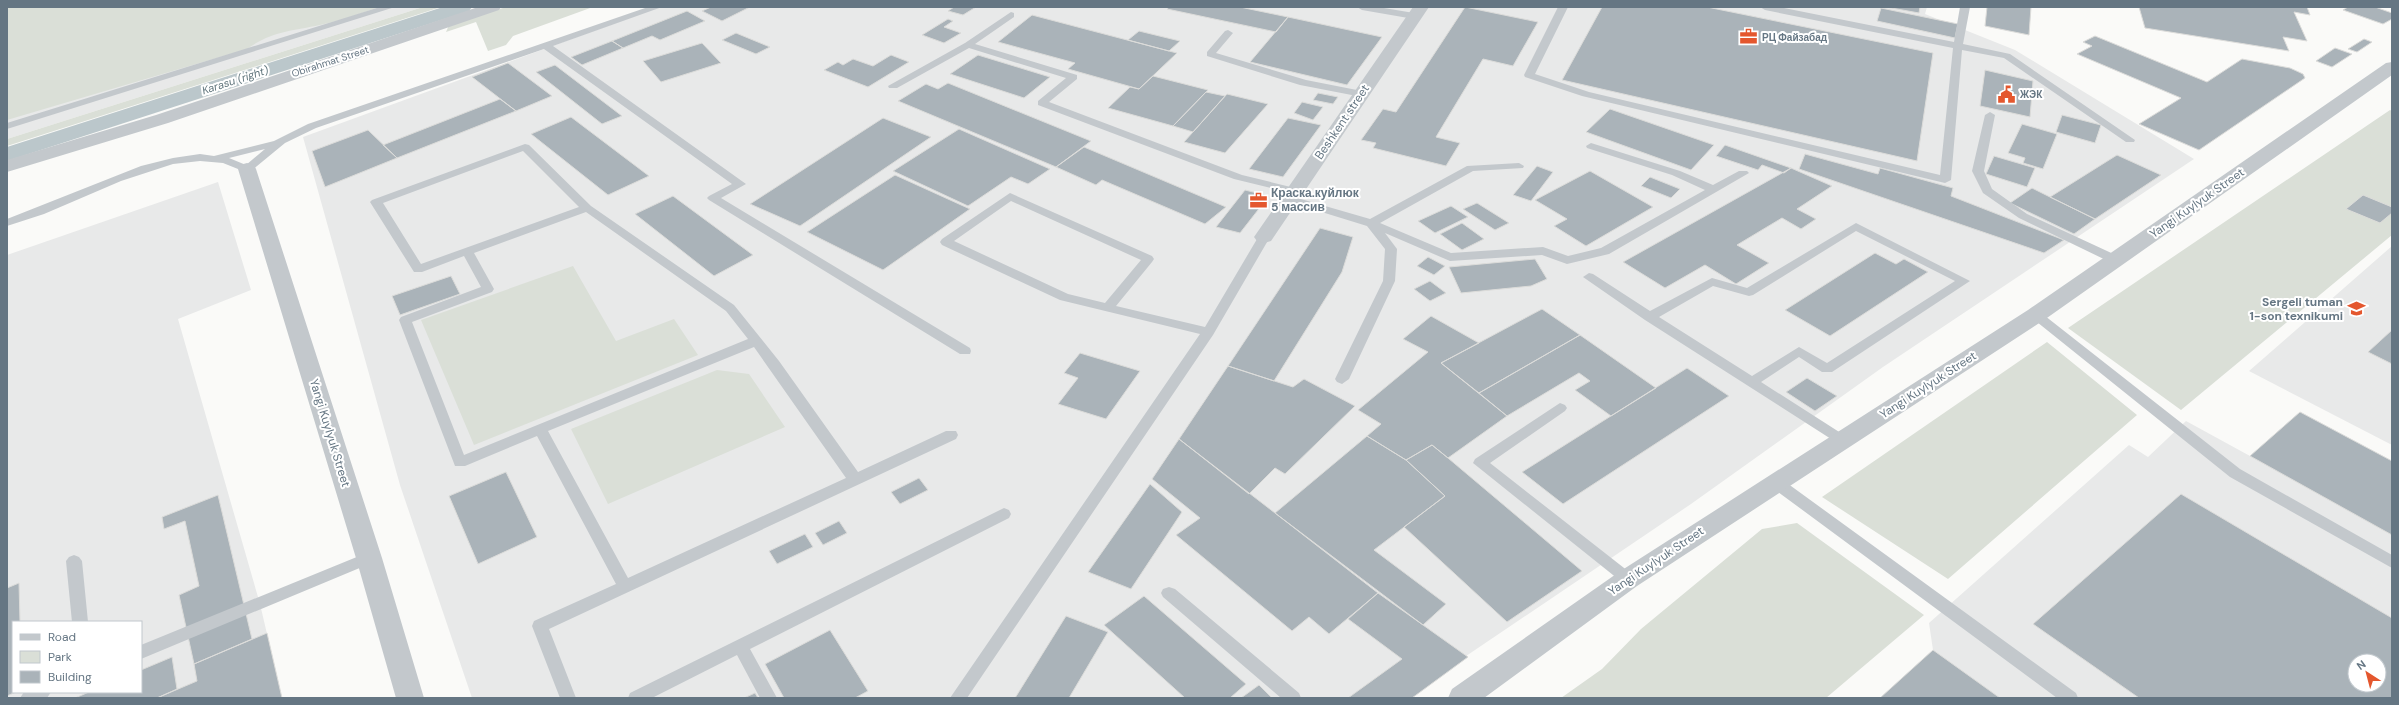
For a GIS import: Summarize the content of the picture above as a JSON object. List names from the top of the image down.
{
  "streets": {
    "street": ["Obirahmat Street", "Beshkent street", "Yangi Kuylyuk Street"]
  },
  "water": ["Karasu (right)"],
  "places": {
    "office": ["РЦ Файзабад", "Краска.куйлюк 5 массив"],
    "public building": ["ЖЭК"],
    "school or university": ["Sergeli tuman 1-son texnikumi"]
  },
  "legend": ["Road", "Park", "Building"],
  "north": "top left"
}
